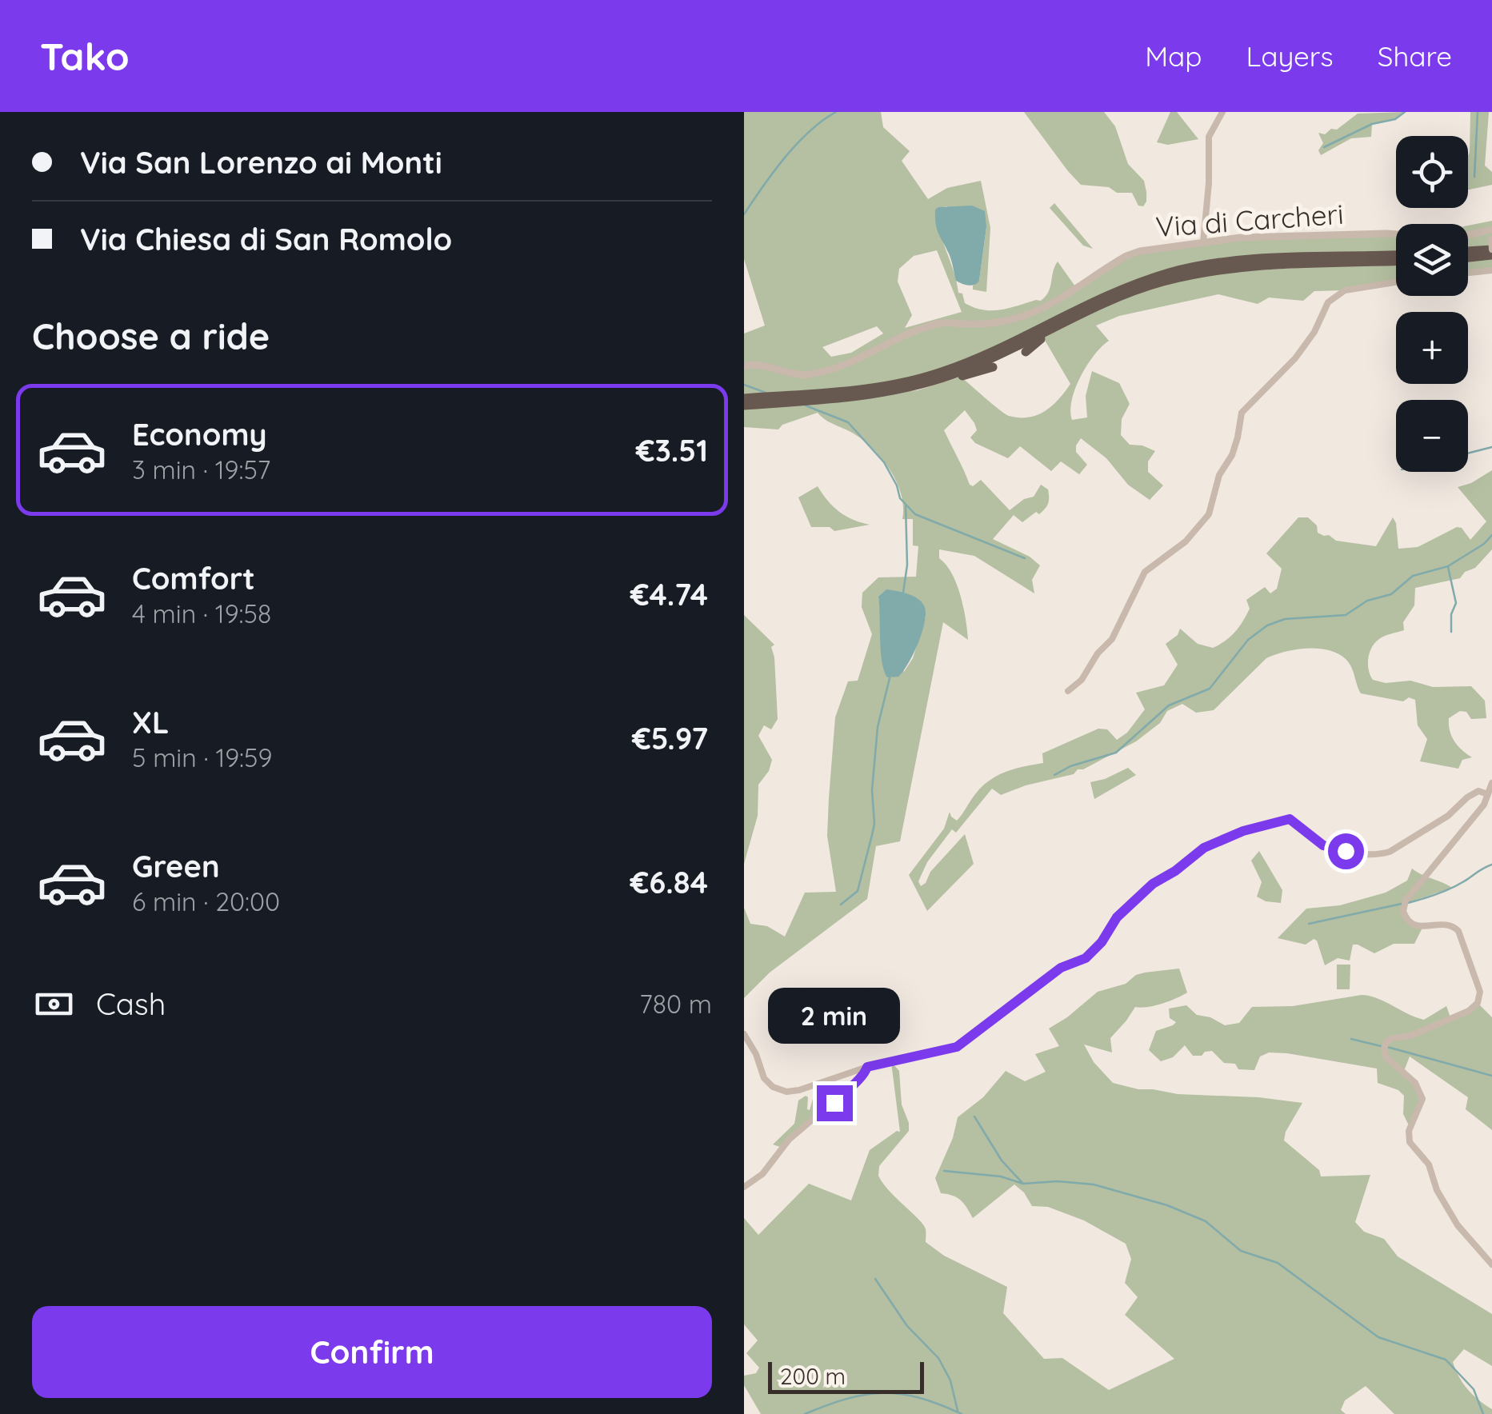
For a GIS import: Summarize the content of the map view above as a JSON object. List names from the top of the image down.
{
  "streets": {
    "street": ["Via di Carcheri"]
  },
  "scale_bar": "200 m",
  "page": {
    "header": "Tako",
    "nav": ["Map", "Layers", "Share"],
    "banner": ["Via San Lorenzo ai Monti", "Via Chiesa di San Romolo"],
    "map_buttons": ["+", "−"],
    "heading": "Choose a ride",
    "list": [
      {
        "name": "Economy",
        "note": "3 min · 19:57",
        "value": "€3.51"
      },
      {
        "name": "Comfort",
        "note": "4 min · 19:58",
        "value": "€4.74"
      },
      {
        "name": "XL",
        "note": "5 min · 19:59",
        "value": "€5.97"
      },
      {
        "name": "Green",
        "note": "6 min · 20:00",
        "value": "€6.84"
      }
    ],
    "pay": ["Cash", "780 m"],
    "bubble": "2 min",
    "buttons": "Confirm",
    "scale": "200 m"
  }
}
